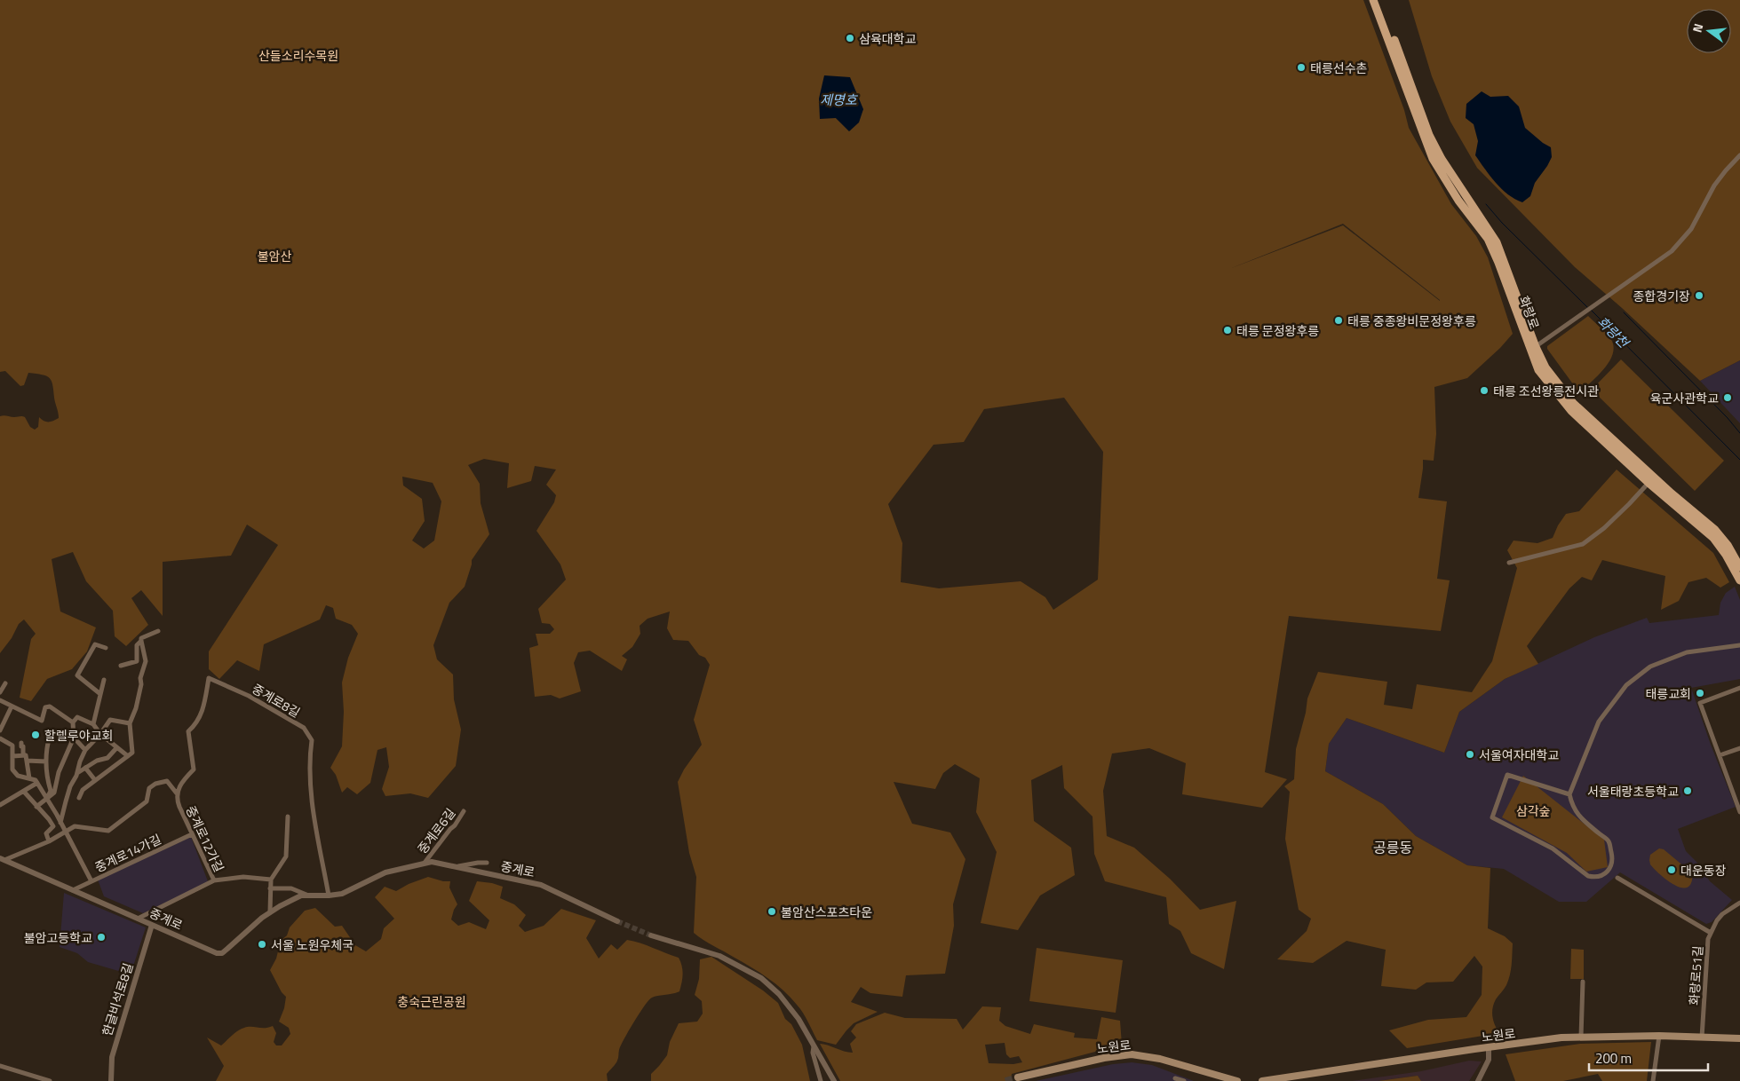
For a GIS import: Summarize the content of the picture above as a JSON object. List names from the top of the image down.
{
  "streets": {
    "main road": ["화랑로", "노원로"],
    "street": [
      "중계로8길",
      "중계로6길",
      "중계로12가길",
      "중계로14가길",
      "중계로",
      "화랑로51길",
      "한글비석로8길"
    ]
  },
  "crossings": [
    ["중계로8길", "중계로12가길"],
    ["중계로8길", "중계로"],
    ["중계로6길", "중계로"],
    ["중계로12가길", "중계로14가길"],
    ["중계로12가길", "중계로"],
    ["중계로14가길", "중계로"],
    ["중계로", "한글비석로8길"],
    ["화랑로51길", "노원로"]
  ],
  "districts": ["공릉동"],
  "water": ["제명호", "화랑천"],
  "parks": [
    "산들소리수목원",
    "불암산",
    "삼각숲",
    "충숙근린공원"
  ],
  "places": [
    "삼육대학교",
    "태릉선수촌",
    "종합경기장",
    "태릉 중종왕비문정왕후릉",
    "태릉 문정왕후릉",
    "태릉 조선왕릉전시관",
    "육군사관학교",
    "태릉교회",
    "할렐루야교회",
    "서울여자대학교",
    "서울태랑초등학교",
    "대운동장",
    "불암산스포츠타운",
    "불암고등학교",
    "서울 노원우체국"
  ],
  "scale_bar": "200 m",
  "north": "left"
}
